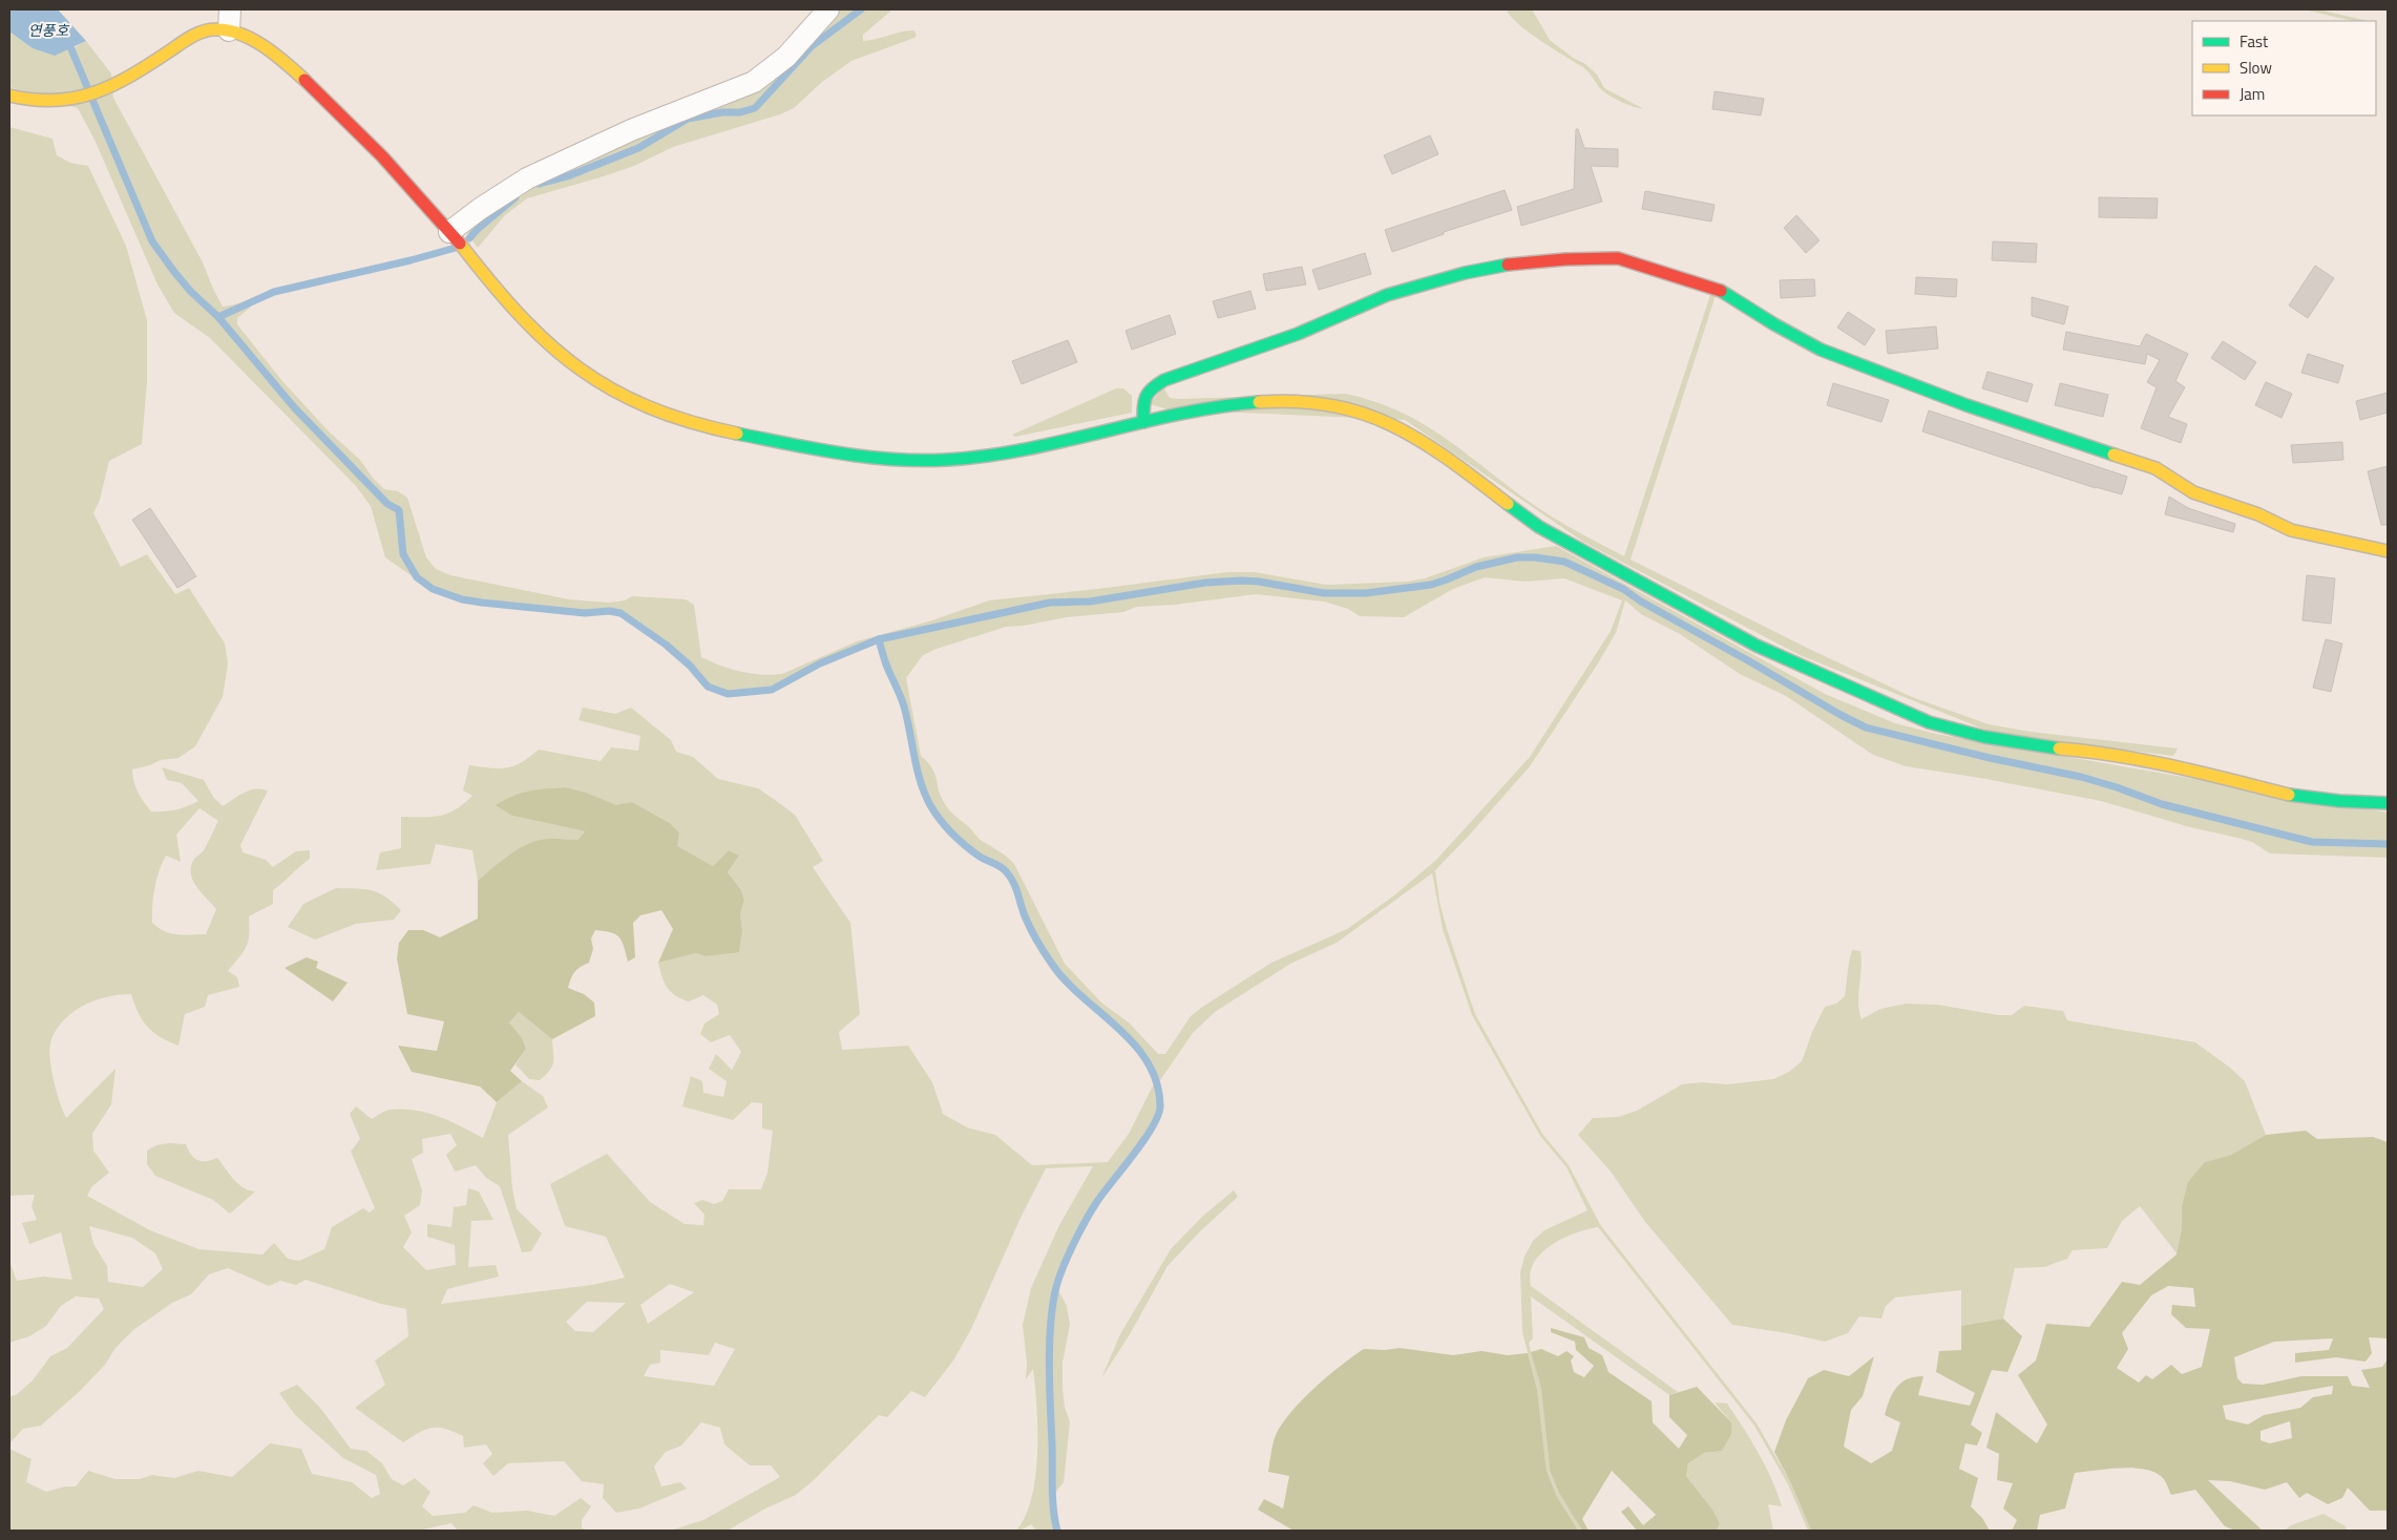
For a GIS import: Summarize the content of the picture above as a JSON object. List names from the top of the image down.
{
  "water": ["연풍호"],
  "legend": ["Fast", "Slow", "Jam"]
}
